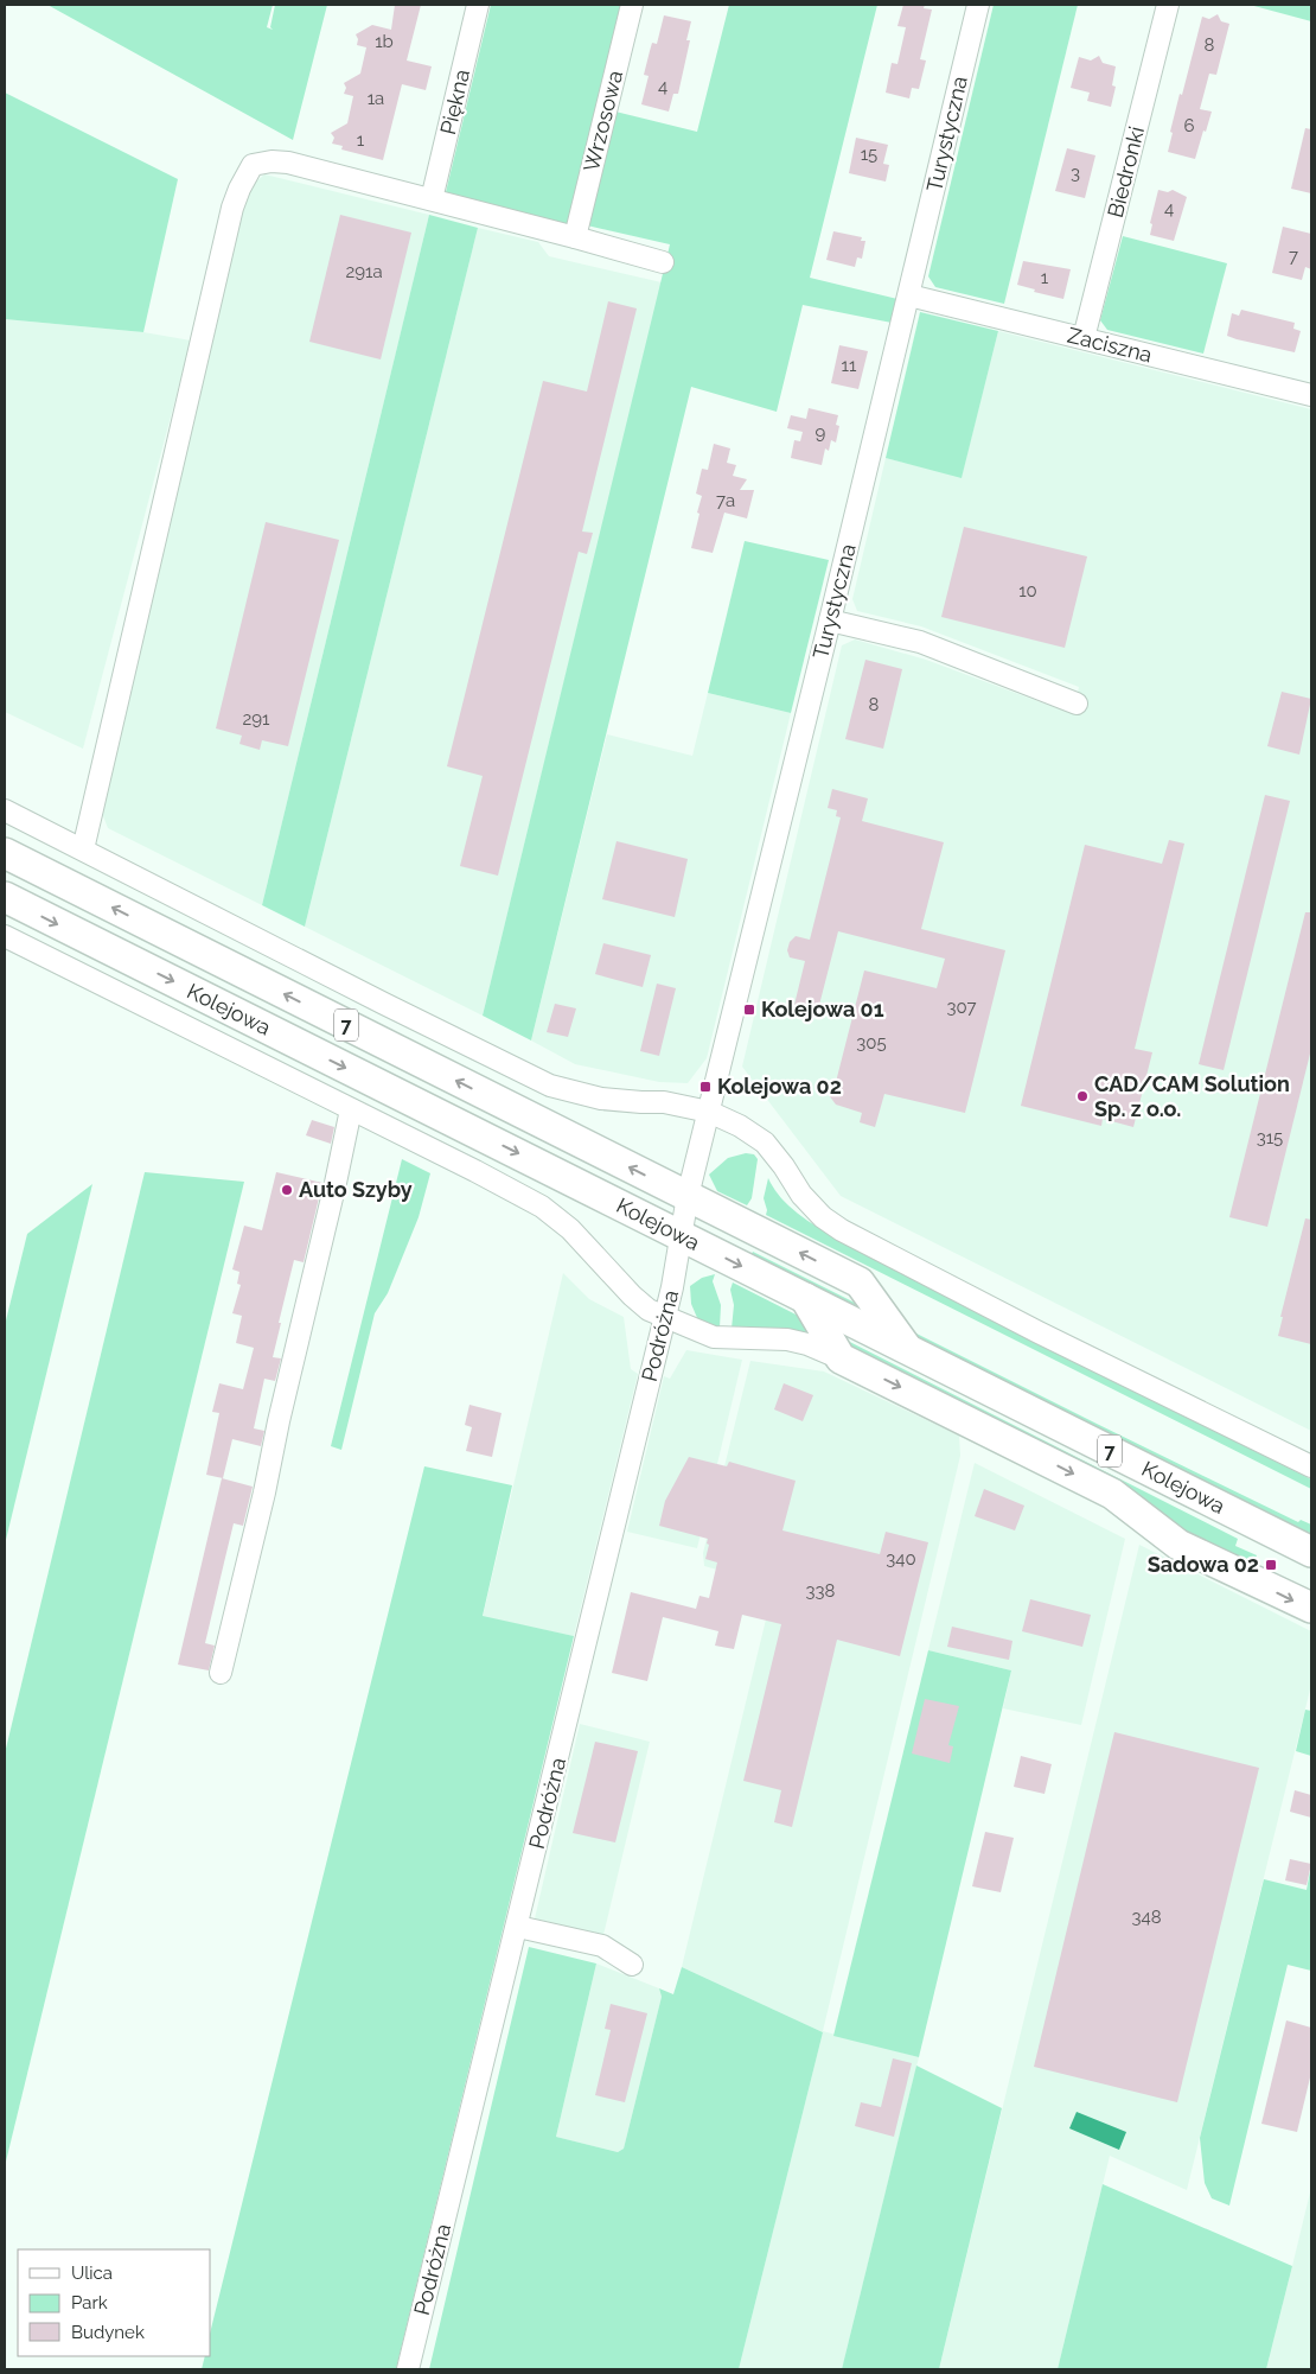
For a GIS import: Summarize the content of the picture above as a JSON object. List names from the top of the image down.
{
  "streets": {
    "highway": ["Kolejowa", "7"],
    "street": [
      "Piękna",
      "Wrzosowa",
      "Turystyczna",
      "Biedronki",
      "Zaciszna",
      "Podróżna"
    ]
  },
  "crossings": [
    ["Turystyczna", "Zaciszna"],
    ["Turystyczna", "Kolejowa"],
    ["Turystyczna", "Podróżna"],
    ["Biedronki", "Zaciszna"],
    ["Kolejowa", "Podróżna"]
  ],
  "places": {
    "transit": ["Kolejowa 01", "Kolejowa 02", "Sadowa 02"],
    "other": ["CAD/CAM Solution Sp. z o.o.", "Auto Szyby"]
  },
  "house_numbers": [
    "1b",
    "8",
    "4",
    "1a",
    "6",
    "1",
    "15",
    "3",
    "4",
    "7",
    "291a",
    "1",
    "11",
    "9",
    "7a",
    "10",
    "8",
    "291",
    "307",
    "305",
    "315",
    "340",
    "338",
    "348"
  ],
  "legend": ["Ulica", "Park", "Budynek"]
}
